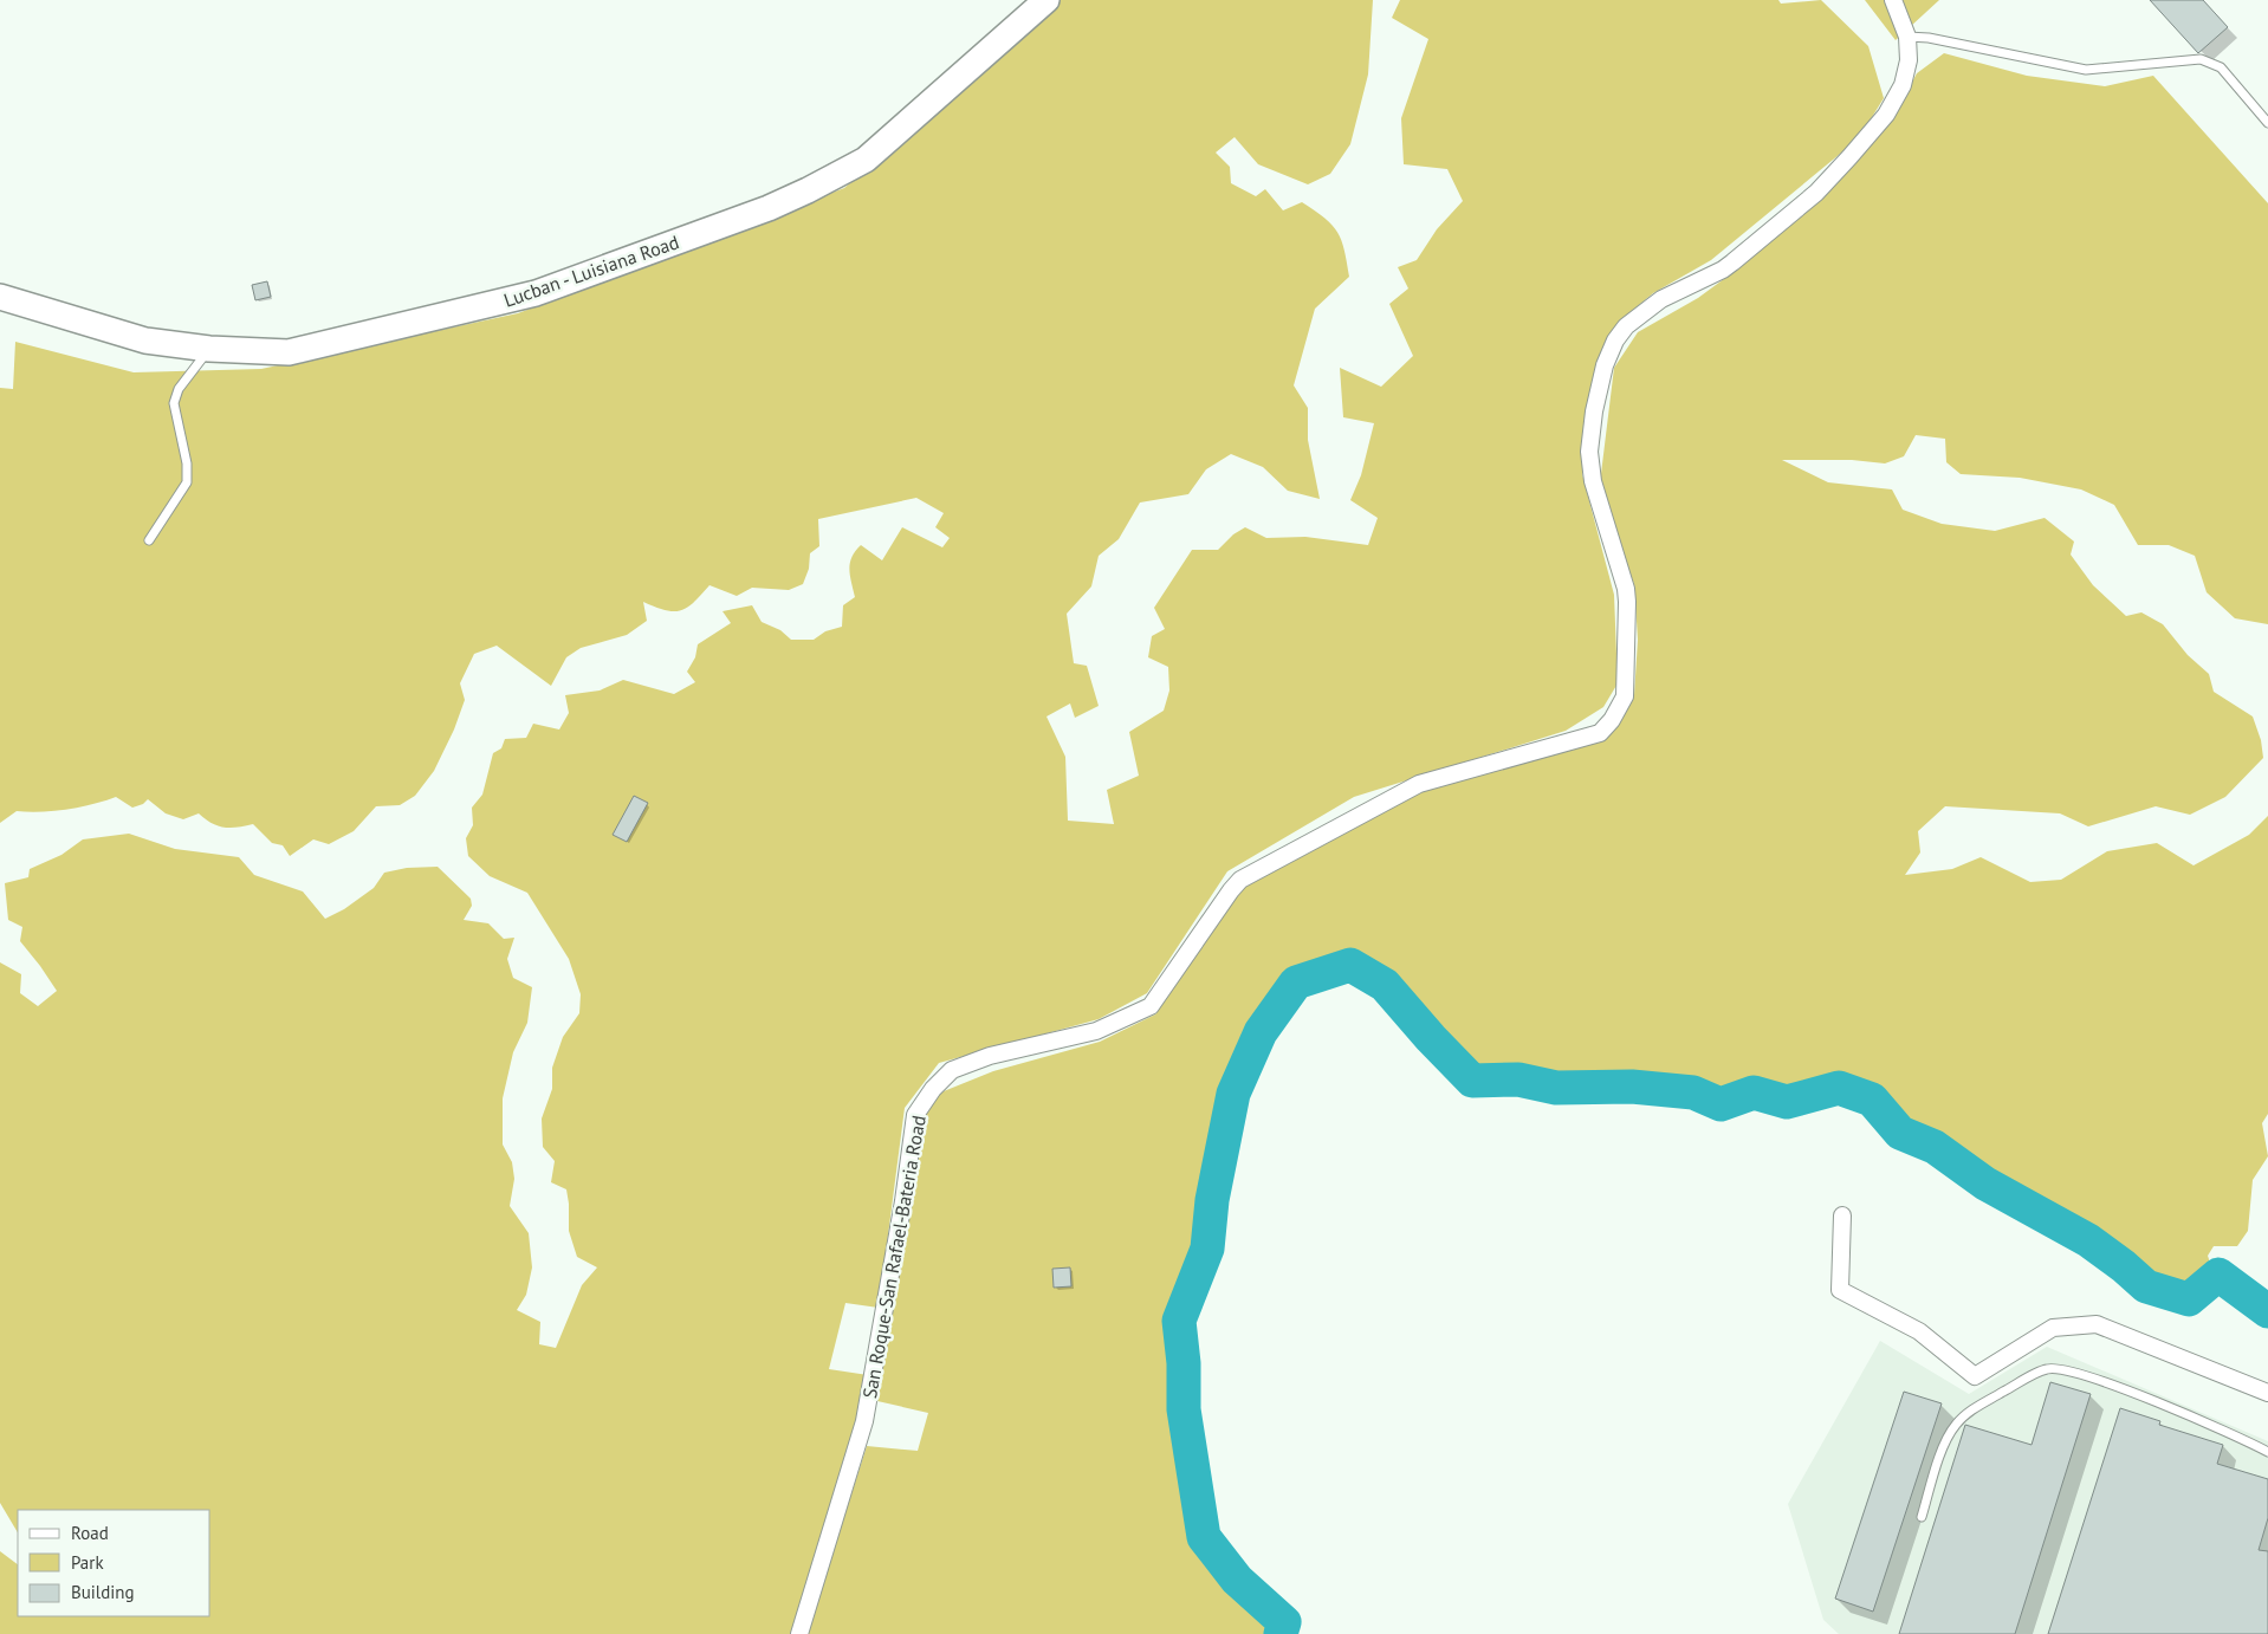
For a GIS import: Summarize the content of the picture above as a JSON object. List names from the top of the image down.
{
  "streets": {
    "main road": ["Lucban - Luisiana Road"],
    "street": ["San Roque-San Rafael-Bateria Road"]
  },
  "legend": ["Road", "Park", "Building"]
}
